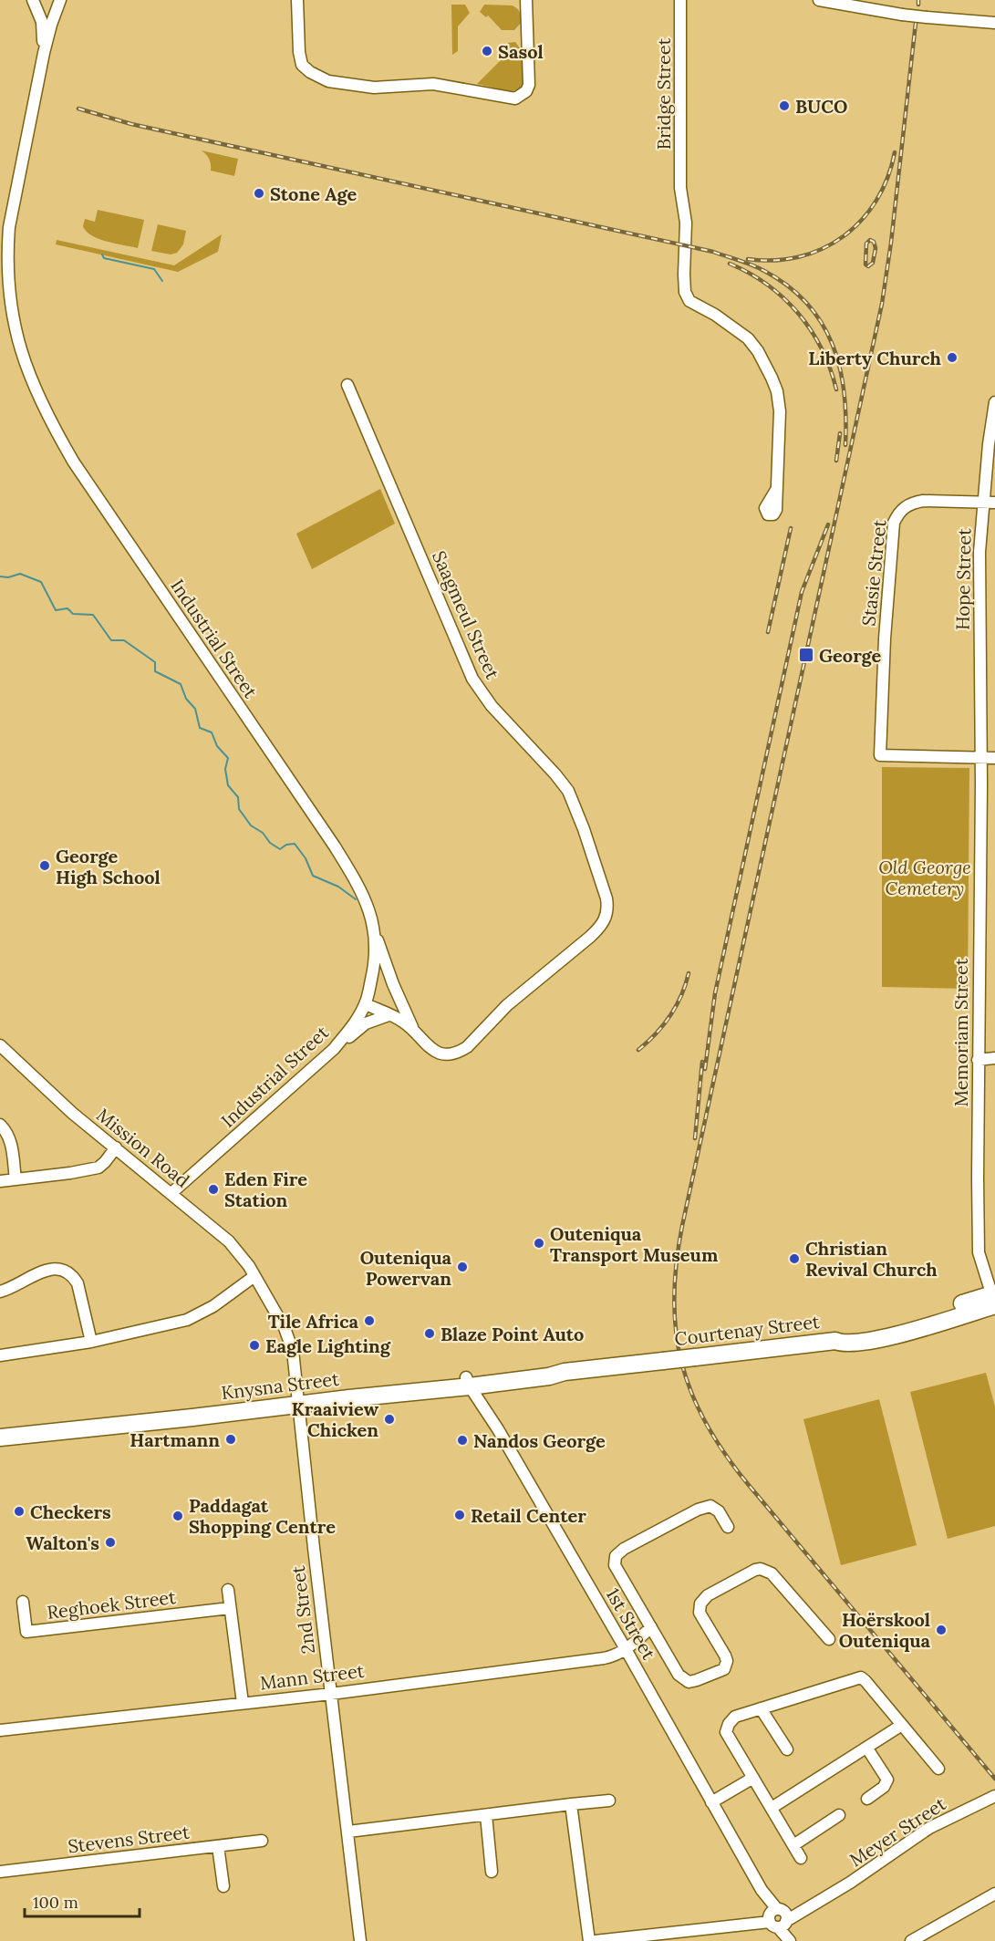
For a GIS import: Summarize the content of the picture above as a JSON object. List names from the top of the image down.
{
  "streets": {
    "highway": ["Courtenay Street", "Knysna Street"],
    "street": [
      "Bridge Street",
      "Stasie Street",
      "Hope Street",
      "Saagmeul Street",
      "Industrial Street",
      "Memoriam Street",
      "Mission Road",
      "Reghoek Street",
      "2nd Street",
      "1st Street",
      "Mann Street",
      "Meyer Street",
      "Stevens Street"
    ]
  },
  "crossings": [
    ["Stasie Street", "Hope Street"],
    ["Stasie Street", "Memoriam Street"],
    ["Hope Street", "Memoriam Street"],
    ["Saagmeul Street", "Industrial Street"],
    ["Industrial Street", "Mission Road"],
    ["Memoriam Street", "Courtenay Street"],
    ["Mission Road", "Knysna Street"],
    ["Mission Road", "2nd Street"],
    ["Courtenay Street", "Knysna Street"],
    ["Knysna Street", "2nd Street"],
    ["Knysna Street", "1st Street"],
    ["2nd Street", "Mann Street"],
    ["1st Street", "Mann Street"],
    ["1st Street", "Meyer Street"]
  ],
  "parks": ["Old George Cemetery"],
  "places": {
    "other": [
      "Sasol",
      "BUCO",
      "Stone Age",
      "Liberty Church",
      "George High School",
      "Eden Fire Station",
      "Outeniqua Transport Museum",
      "Christian Revival Church",
      "Outeniqua Powervan",
      "Tile Africa",
      "Blaze Point Auto",
      "Eagle Lighting",
      "Kraaiview Chicken",
      "Hartmann",
      "Nandos George",
      "Checkers",
      "Retail Center",
      "Paddagat Shopping Centre",
      "Walton's",
      "Hoërskool Outeniqua"
    ],
    "transit": ["George"]
  },
  "scale_bar": "100 m"
}
